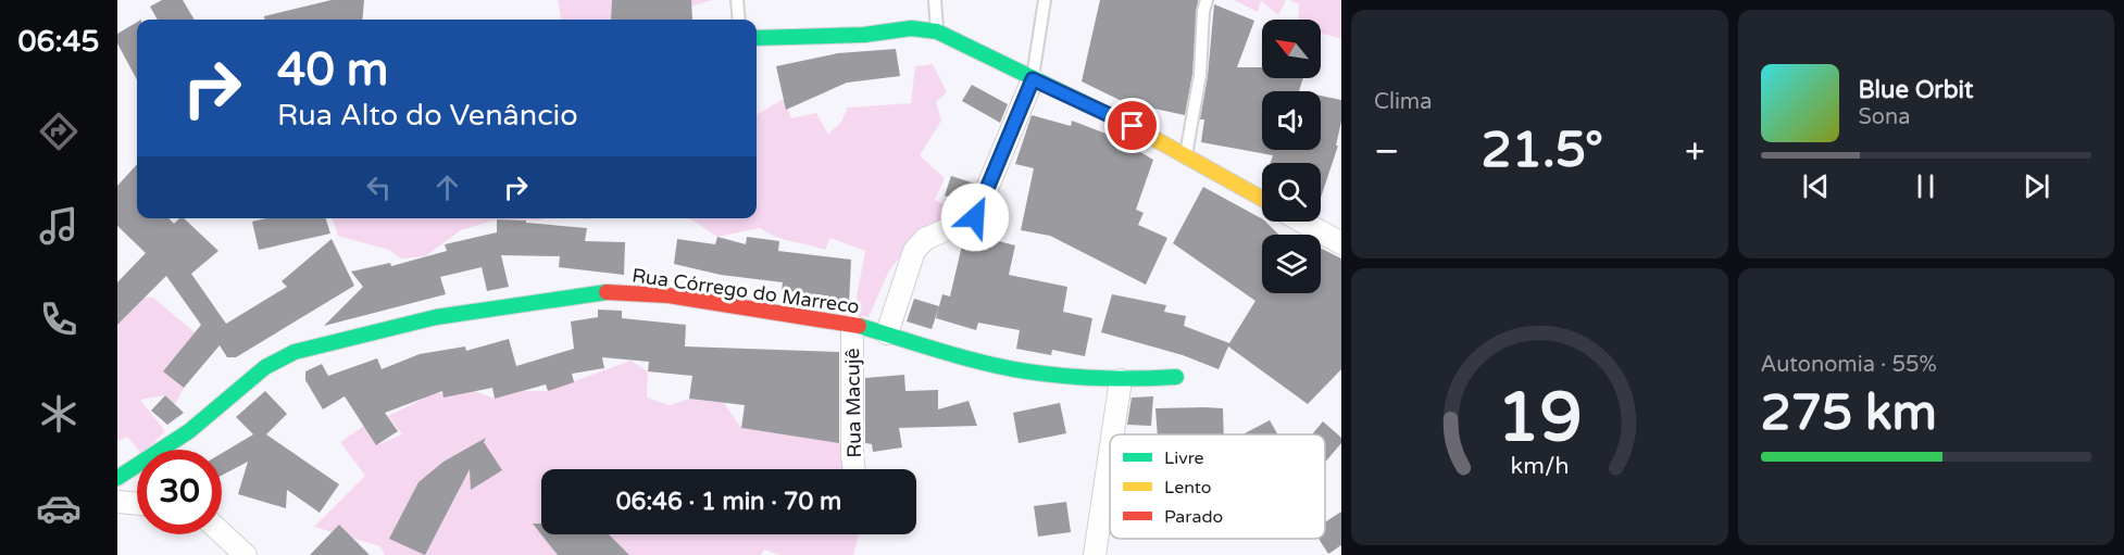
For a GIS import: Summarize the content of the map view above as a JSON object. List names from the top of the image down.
{
  "streets": {
    "street": ["Rua Córrego do Marreco", "Rua Macujê"]
  },
  "crossings": [
    ["Rua Córrego do Marreco", "Rua Macujê"]
  ],
  "legend": ["Livre", "Lento", "Parado"],
  "north": "top left",
  "page": {
    "tabs": "06:45",
    "tile": [
      "Clima",
      ["Autonomia · 55%", "275 km"]
    ],
    "turn": ["40 m", "Rua Alto do Venâncio"],
    "song": ["Blue Orbit", "Sona"],
    "heat": ["−", "21.5°", "+"],
    "limit": "30",
    "trip": "06:46 · 1 min · 70 m",
    "gauge": ["19", "km/h"]
  }
}
